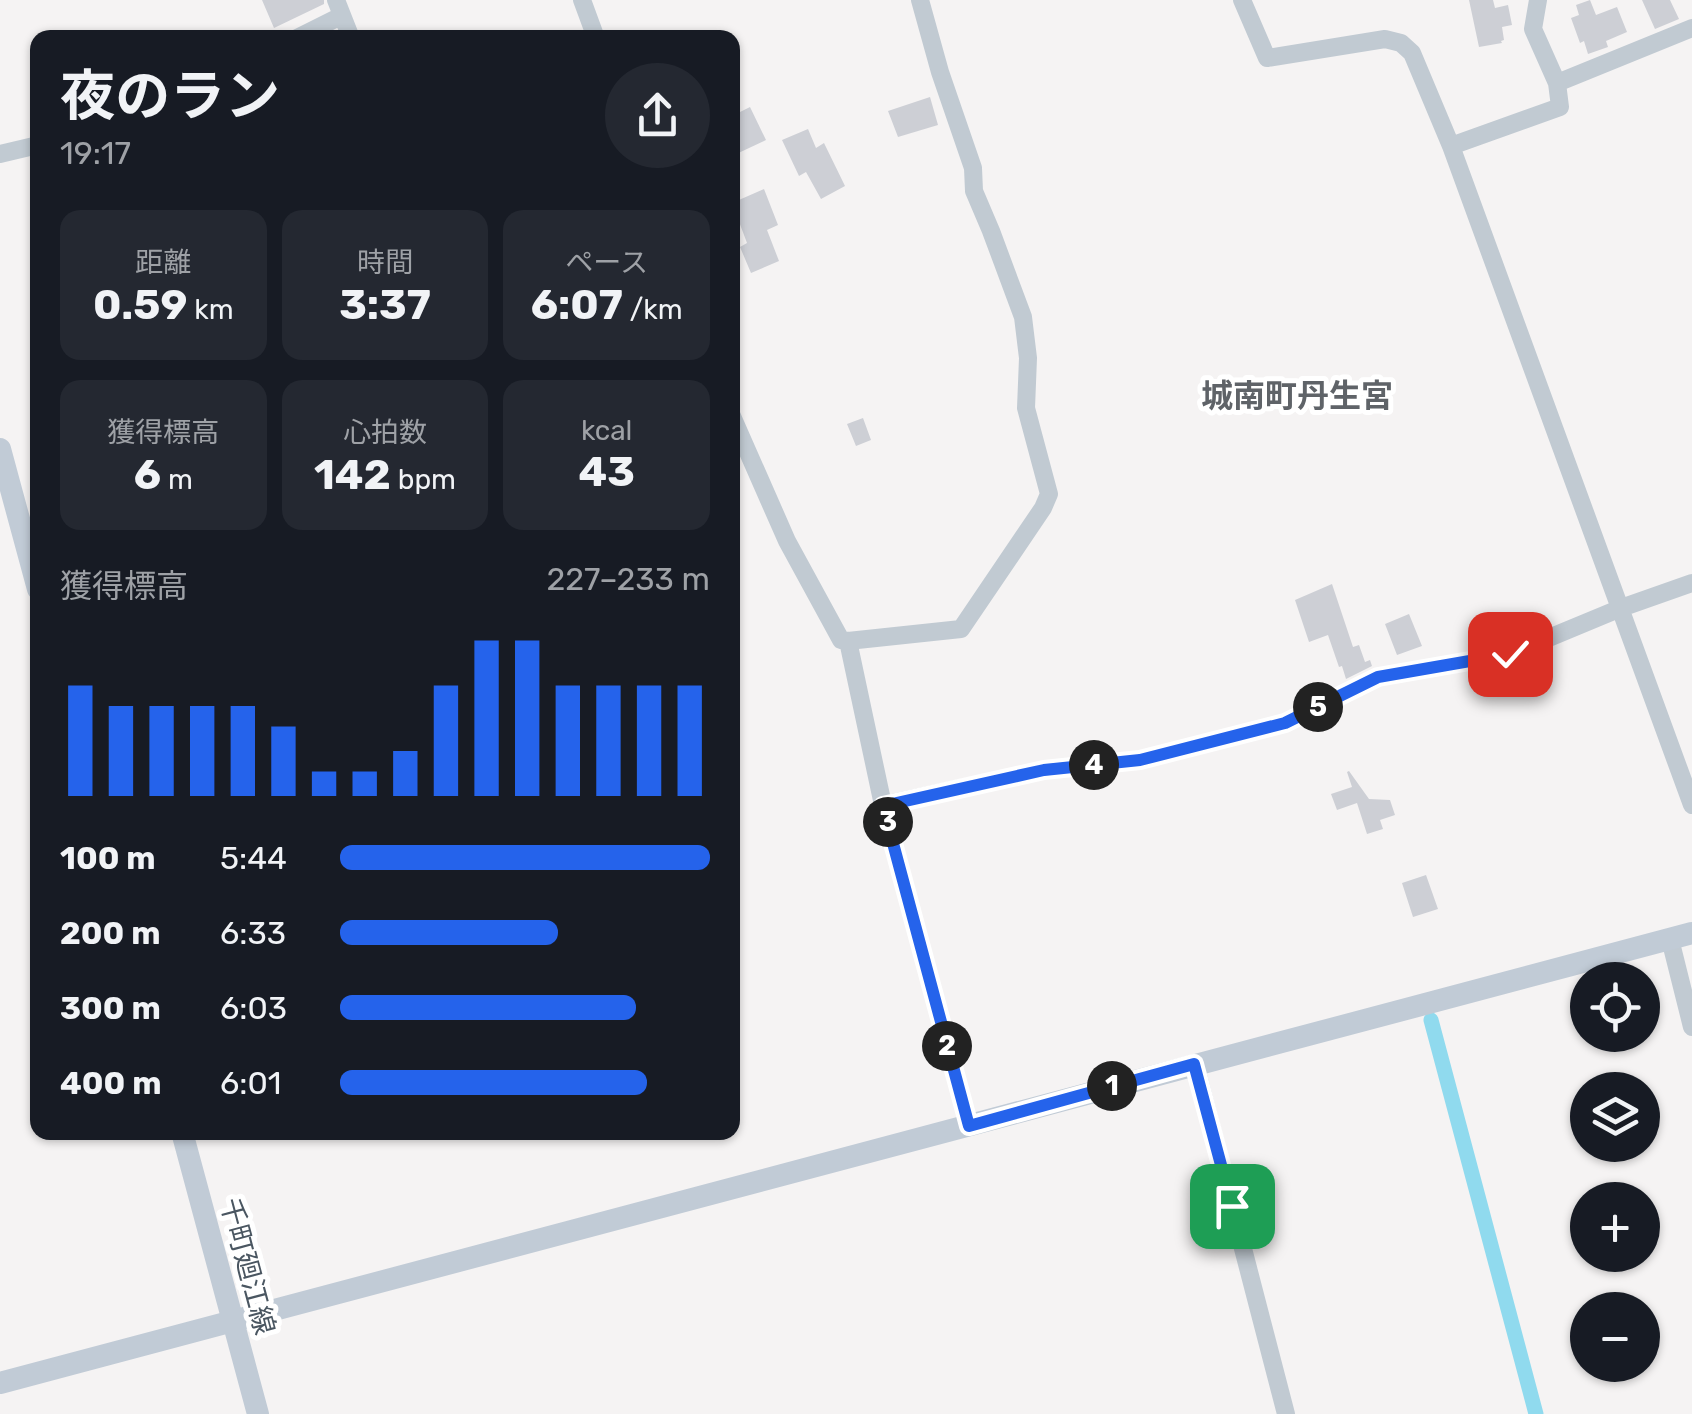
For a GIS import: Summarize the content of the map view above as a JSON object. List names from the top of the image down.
{
  "streets": {
    "street": ["千町廻江線"]
  },
  "districts": ["城南町丹生宮"],
  "page": {
    "heading": ["夜のラン", "19:17"],
    "stats": [
      ["距離", "0.59 km"],
      ["時間", "3:37"],
      ["ペース", "6:07 /km"],
      ["獲得標高", "6 m"],
      ["心拍数", "142 bpm"],
      ["kcal", "43"]
    ],
    "chart": ["獲得標高", "227–233 m"],
    "pins": [
      "5",
      "4",
      "3",
      "2",
      "1"
    ],
    "list": [
      {
        "name": "100 m",
        "note": "5:44"
      },
      {
        "name": "200 m",
        "note": "6:33"
      },
      {
        "name": "300 m",
        "note": "6:03"
      },
      {
        "name": "400 m",
        "note": "6:01"
      }
    ],
    "map_buttons": ["+", "−"]
  }
}
